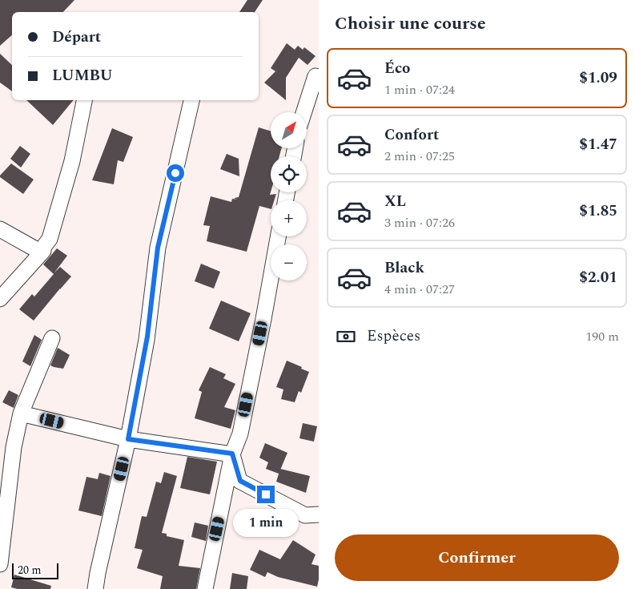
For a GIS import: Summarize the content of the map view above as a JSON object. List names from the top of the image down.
{
  "scale_bar": "20 m",
  "north": "top right",
  "page": {
    "heading": "Choisir une course",
    "banner": ["Départ", "LUMBU"],
    "list": [
      {
        "name": "Éco",
        "note": "1 min · 07:24",
        "value": "$1.09"
      },
      {
        "name": "Confort",
        "note": "2 min · 07:25",
        "value": "$1.47"
      },
      {
        "name": "XL",
        "note": "3 min · 07:26",
        "value": "$1.85"
      },
      {
        "name": "Black",
        "note": "4 min · 07:27",
        "value": "$2.01"
      }
    ],
    "map_buttons": ["+", "−"],
    "pay": ["Espèces", "190 m"],
    "bubble": "1 min",
    "buttons": "Confirmer",
    "scale": "20 m"
  }
}
